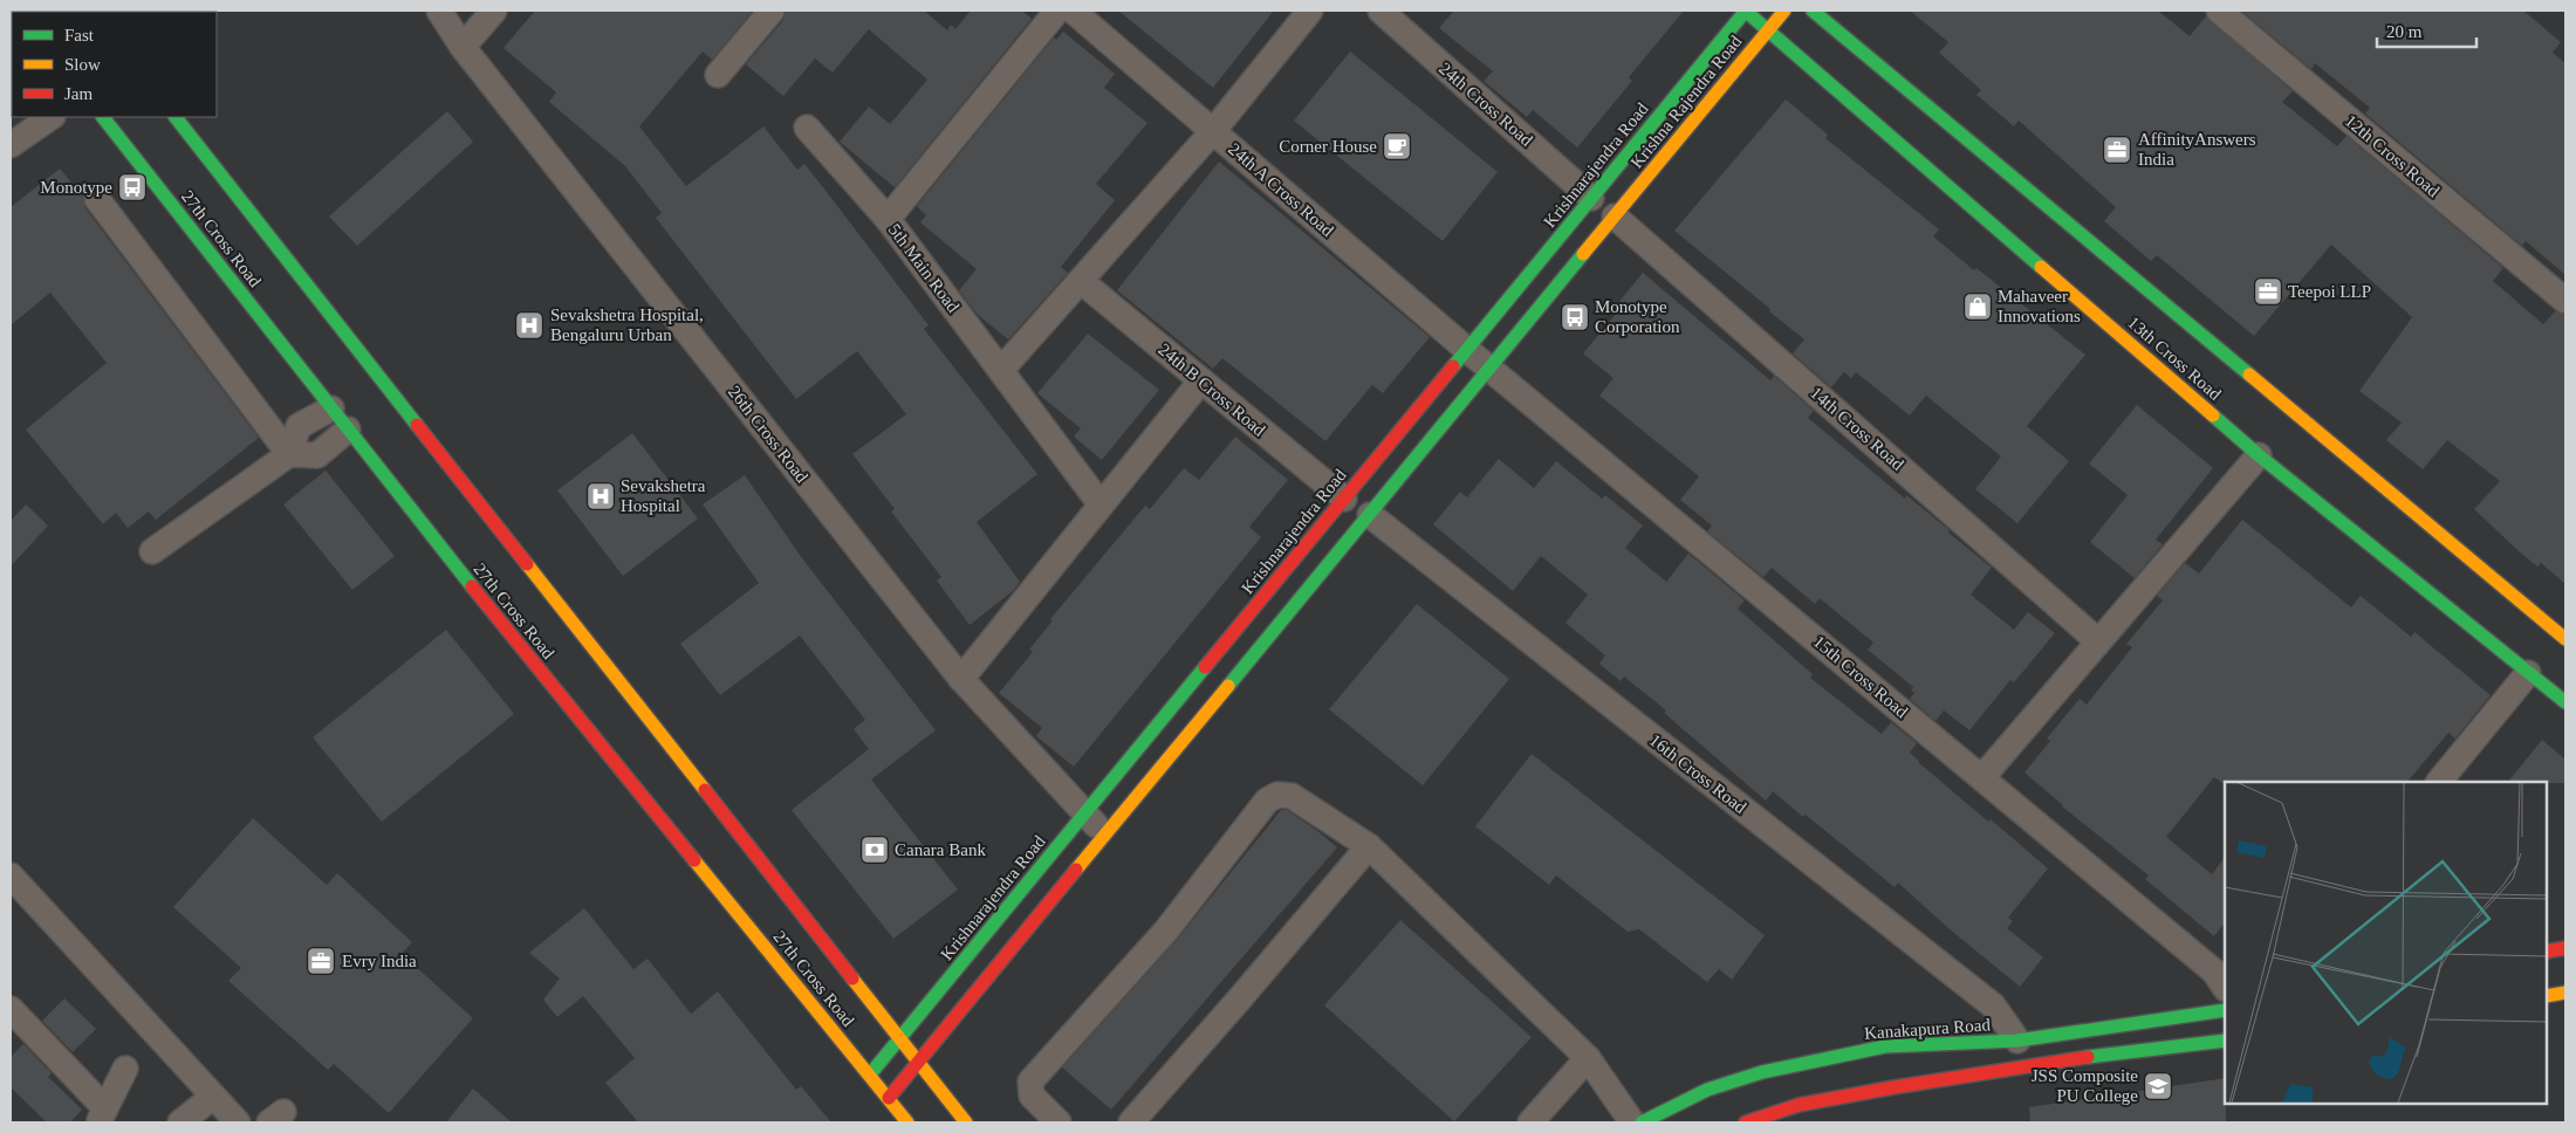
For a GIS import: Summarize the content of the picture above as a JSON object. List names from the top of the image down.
{
  "streets": {
    "main road": [
      "Krishna Rajendra Road",
      "Krishnarajendra Road",
      "27th Cross Road",
      "13th Cross Road",
      "Kanakapura Road"
    ],
    "street": [
      "24th Cross Road",
      "12th Cross Road",
      "24th A Cross Road",
      "5th Main Road",
      "24th B Cross Road",
      "14th Cross Road",
      "26th Cross Road",
      "15th Cross Road",
      "16th Cross Road"
    ]
  },
  "crossings": [
    ["Krishna Rajendra Road", "13th Cross Road"],
    ["Krishna Rajendra Road", "14th Cross Road"],
    ["24th Cross Road", "Krishnarajendra Road"],
    ["Krishnarajendra Road", "24th A Cross Road"],
    ["Krishnarajendra Road", "27th Cross Road"],
    ["Krishnarajendra Road", "13th Cross Road"],
    ["Krishnarajendra Road", "24th B Cross Road"],
    ["Krishnarajendra Road", "26th Cross Road"],
    ["24th A Cross Road", "15th Cross Road"],
    ["16th Cross Road", "Kanakapura Road"]
  ],
  "places": {
    "cafe": ["Corner House"],
    "office": ["AffinityAnswers India", "Teepoi LLP", "Evry India"],
    "bus stop": ["Monotype", "Monotype Corporation"],
    "shop": ["Mahaveer Innovations"],
    "hospital": ["Sevakshetra Hospital, Bengaluru Urban", "Sevakshetra Hospital"],
    "bank": ["Canara Bank"],
    "school or university": ["JSS Composite PU College"]
  },
  "legend": ["Fast", "Slow", "Jam"],
  "scale_bar": "20 m"
}
